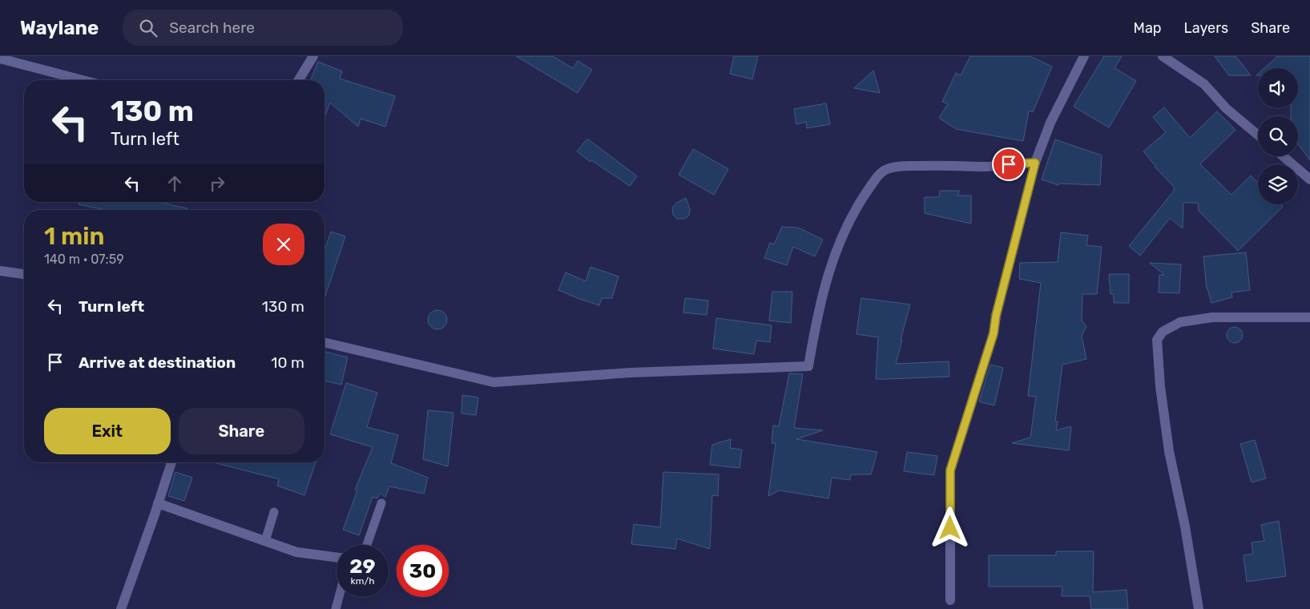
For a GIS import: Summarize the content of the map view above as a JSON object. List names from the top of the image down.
{
  "page": {
    "header": "Waylane",
    "search": "Search here",
    "nav": ["Map", "Layers", "Share"],
    "turn": ["130 m", "Turn left"],
    "heading": ["1 min", "140 m · 07:59"],
    "list": [
      {
        "name": "Turn left",
        "value": "130 m"
      },
      {
        "name": "Arrive at destination",
        "value": "10 m"
      }
    ],
    "buttons": ["Exit", "Share"],
    "speed": "29 km/h",
    "limit": "30"
  }
}
